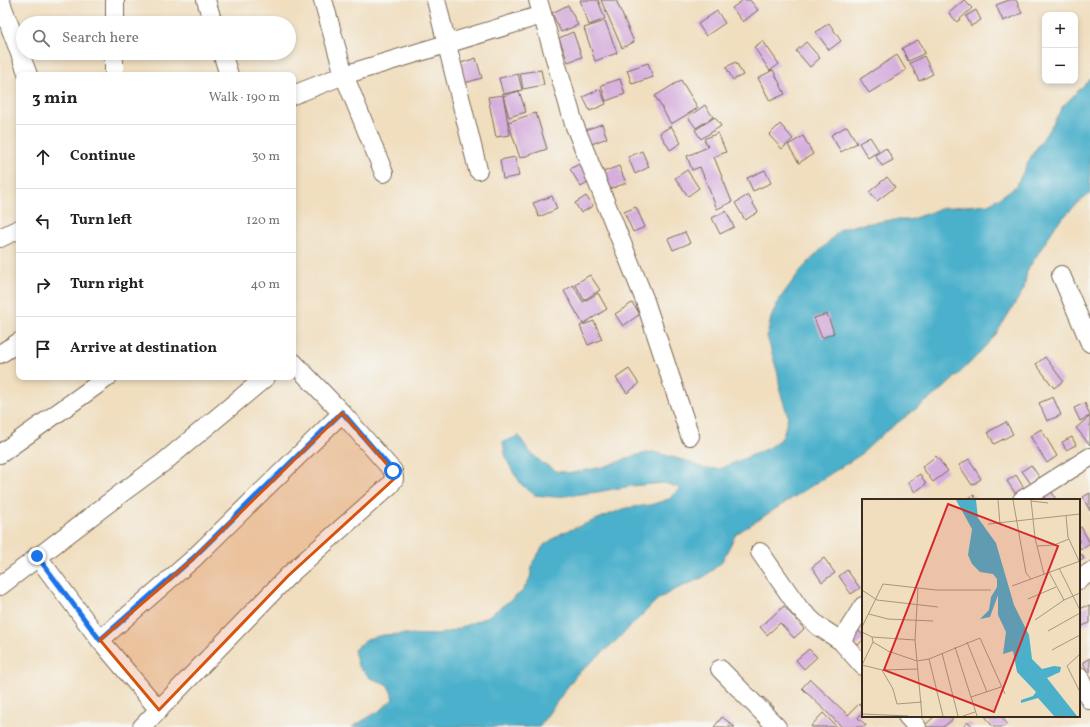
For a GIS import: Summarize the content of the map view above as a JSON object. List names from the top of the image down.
{
  "page": {
    "map_buttons": ["+", "−"],
    "search": "Search here",
    "heading": ["3 min", "Walk · 190 m"],
    "list": [
      ["Continue", "30 m"],
      ["Turn left", "120 m"],
      ["Turn right", "40 m"],
      "Arrive at destination"
    ]
  }
}
